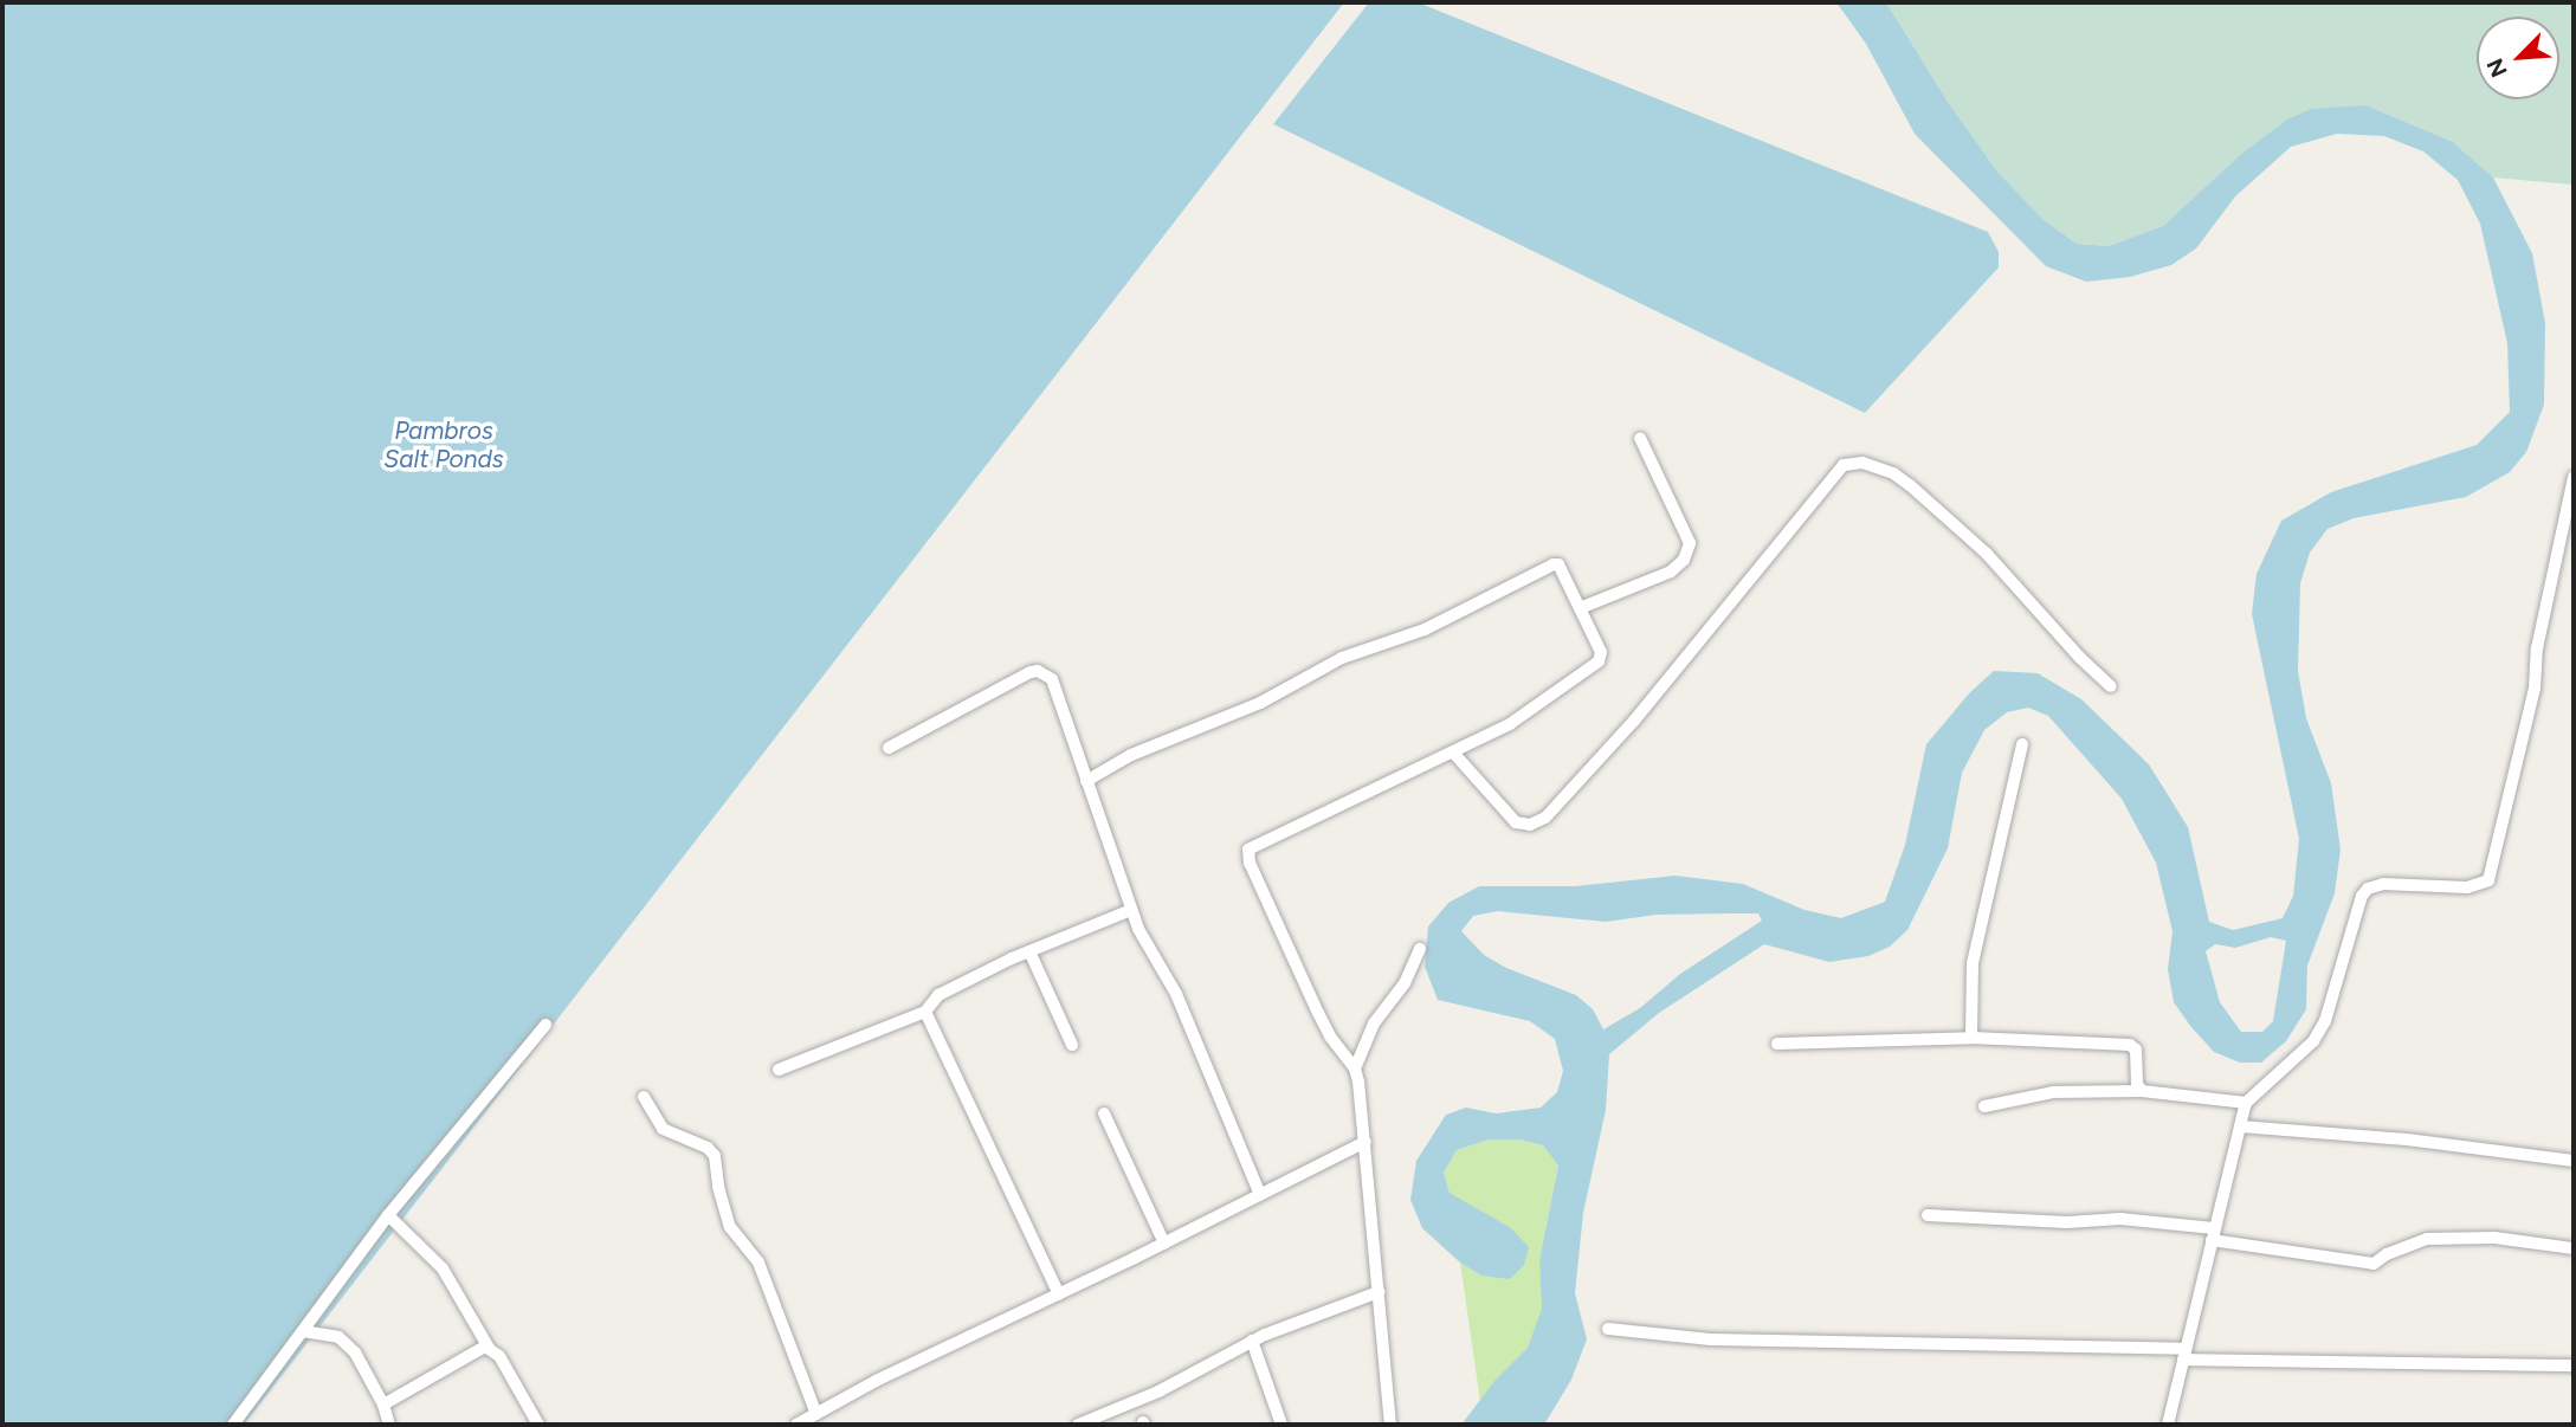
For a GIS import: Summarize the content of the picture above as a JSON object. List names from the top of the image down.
{
  "water": ["Pambros Salt Ponds"],
  "north": "bottom left"
}
